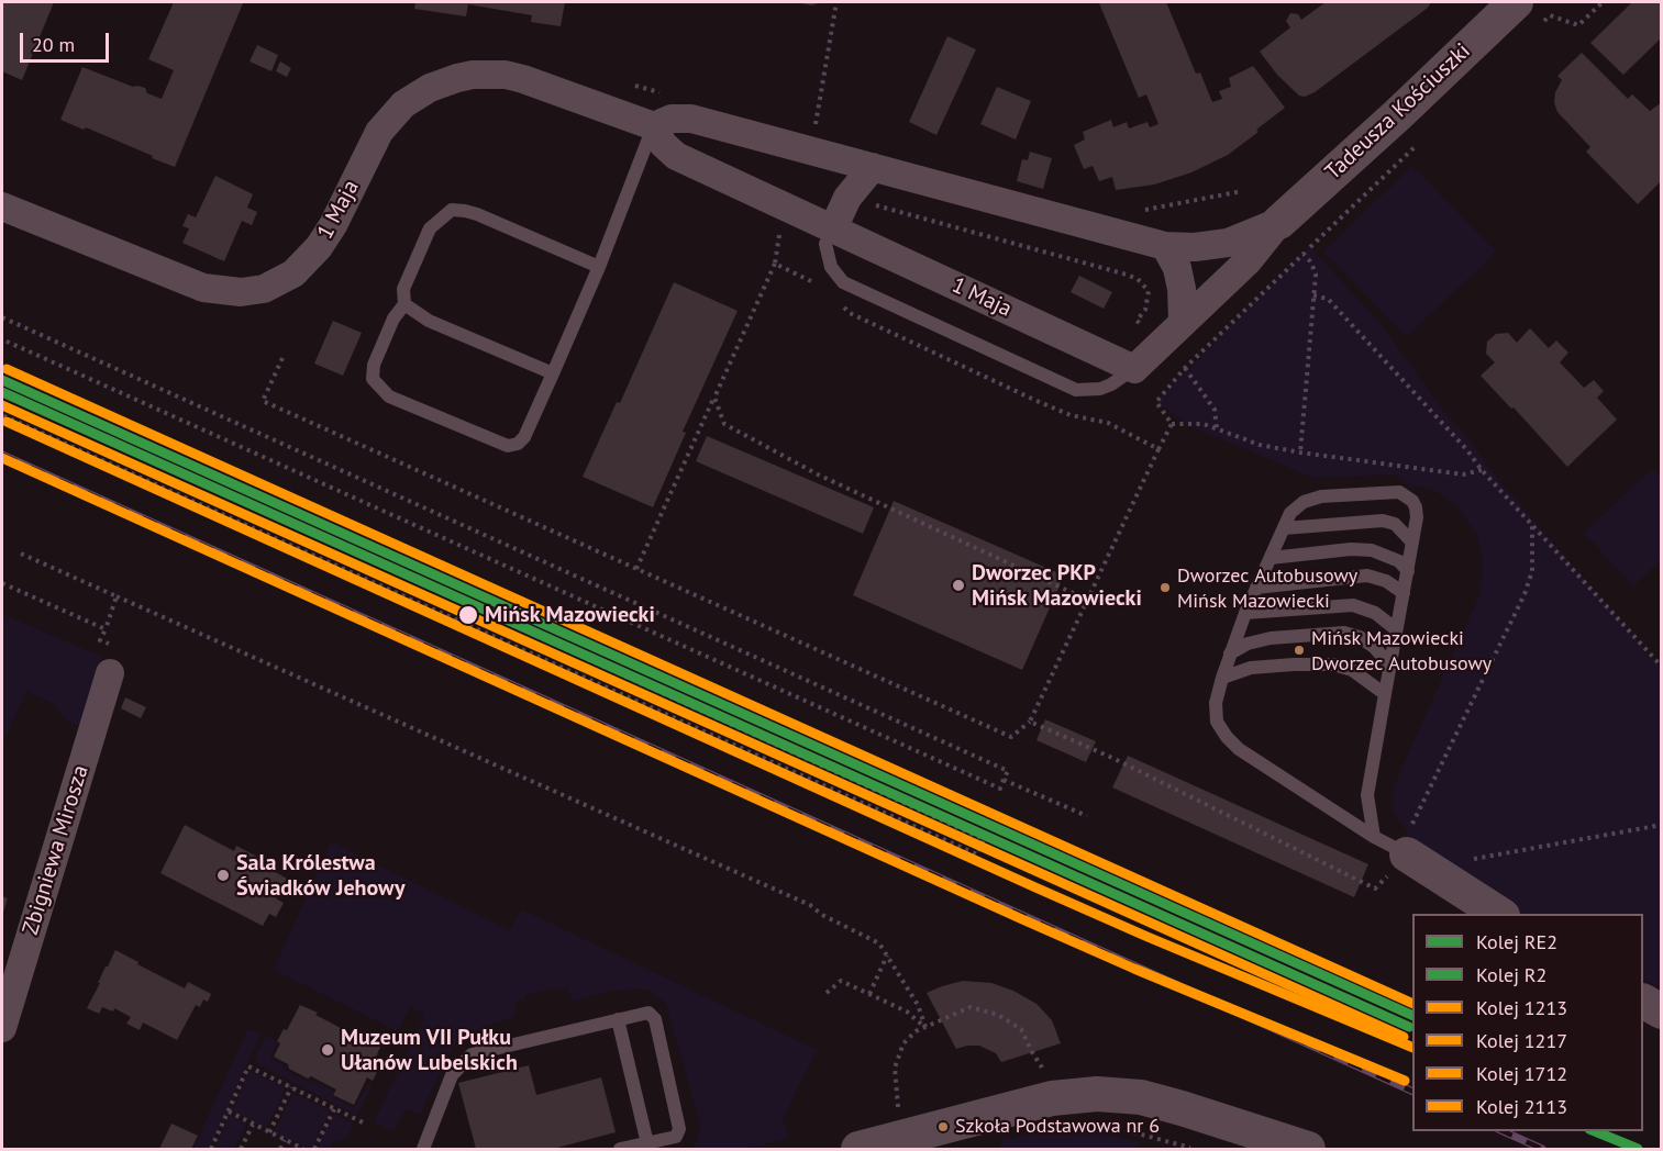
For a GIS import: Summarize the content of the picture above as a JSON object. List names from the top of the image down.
{
  "streets": {
    "street": ["Tadeusza Kościuszki", "1 Maja", "Zbigniewa Mirosza"]
  },
  "places": [
    "Dworzec PKP Mińsk Mazowiecki",
    "Dworzec Autobusowy Mińsk Mazowiecki",
    "Mińsk Mazowiecki",
    "Mińsk Mazowiecki Dworzec Autobusowy",
    "Sala Królestwa Świadków Jehowy",
    "Muzeum VII Pułku Ułanów Lubelskich",
    "Szkoła Podstawowa nr 6"
  ],
  "lines": [
    "rail line 1712",
    "rail line RE2",
    "rail line R2",
    "rail line 2113",
    "rail line 1213",
    "rail line 1217"
  ],
  "legend": [
    "Kolej RE2",
    "Kolej R2",
    "Kolej 1213",
    "Kolej 1217",
    "Kolej 1712",
    "Kolej 2113"
  ],
  "scale_bar": "20 m"
}
